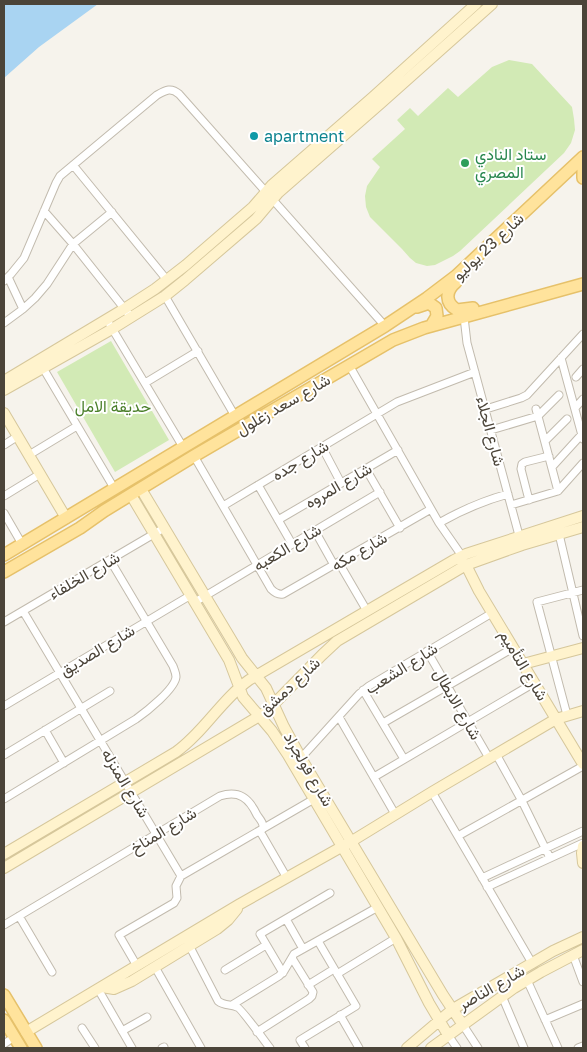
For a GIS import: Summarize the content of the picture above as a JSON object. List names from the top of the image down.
{
  "streets": {
    "main road": ["شارع 23 يوليو", "شارع سعد زغلول"],
    "street": [
      "شارع الجلاء",
      "شارع جده",
      "شارع المروه",
      "شارع الكعبه",
      "شارع مكه",
      "شارع الخلفاء",
      "شارع الصديق",
      "شارع التأميم",
      "شارع الشعب",
      "شارع دمشق",
      "شارع الابطال",
      "شارع فولجراد",
      "شارع المنزله",
      "شارع المناخ",
      "شارع الناصر"
    ]
  },
  "crossings": [
    ["شارع 23 يوليو", "شارع سعد زغلول"],
    ["شارع سعد زغلول", "شارع الجلاء"],
    ["شارع سعد زغلول", "شارع التأميم"],
    ["شارع سعد زغلول", "شارع فولجراد"],
    ["شارع الجلاء", "شارع جده"],
    ["شارع الجلاء", "شارع دمشق"],
    ["شارع جده", "شارع التأميم"],
    ["شارع المروه", "شارع التأميم"],
    ["شارع الكعبه", "شارع مكه"],
    ["شارع الكعبه", "شارع الصديق"],
    ["شارع الكعبه", "شارع فولجراد"],
    ["شارع مكه", "شارع التأميم"],
    ["شارع الخلفاء", "شارع فولجراد"],
    ["شارع الخلفاء", "شارع المنزله"],
    ["شارع الصديق", "شارع فولجراد"],
    ["شارع الصديق", "شارع المنزله"],
    ["شارع التأميم", "شارع الشعب"],
    ["شارع التأميم", "شارع دمشق"],
    ["شارع الشعب", "شارع الابطال"],
    ["شارع الشعب", "شارع فولجراد"],
    ["شارع دمشق", "شارع فولجراد"],
    ["شارع دمشق", "شارع المنزله"],
    ["شارع فولجراد", "شارع الناصر"],
    ["شارع المنزله", "شارع المناخ"]
  ],
  "parks": ["حديقة الامل"],
  "places": ["apartment", "ستاد النادي المصري"]
}
